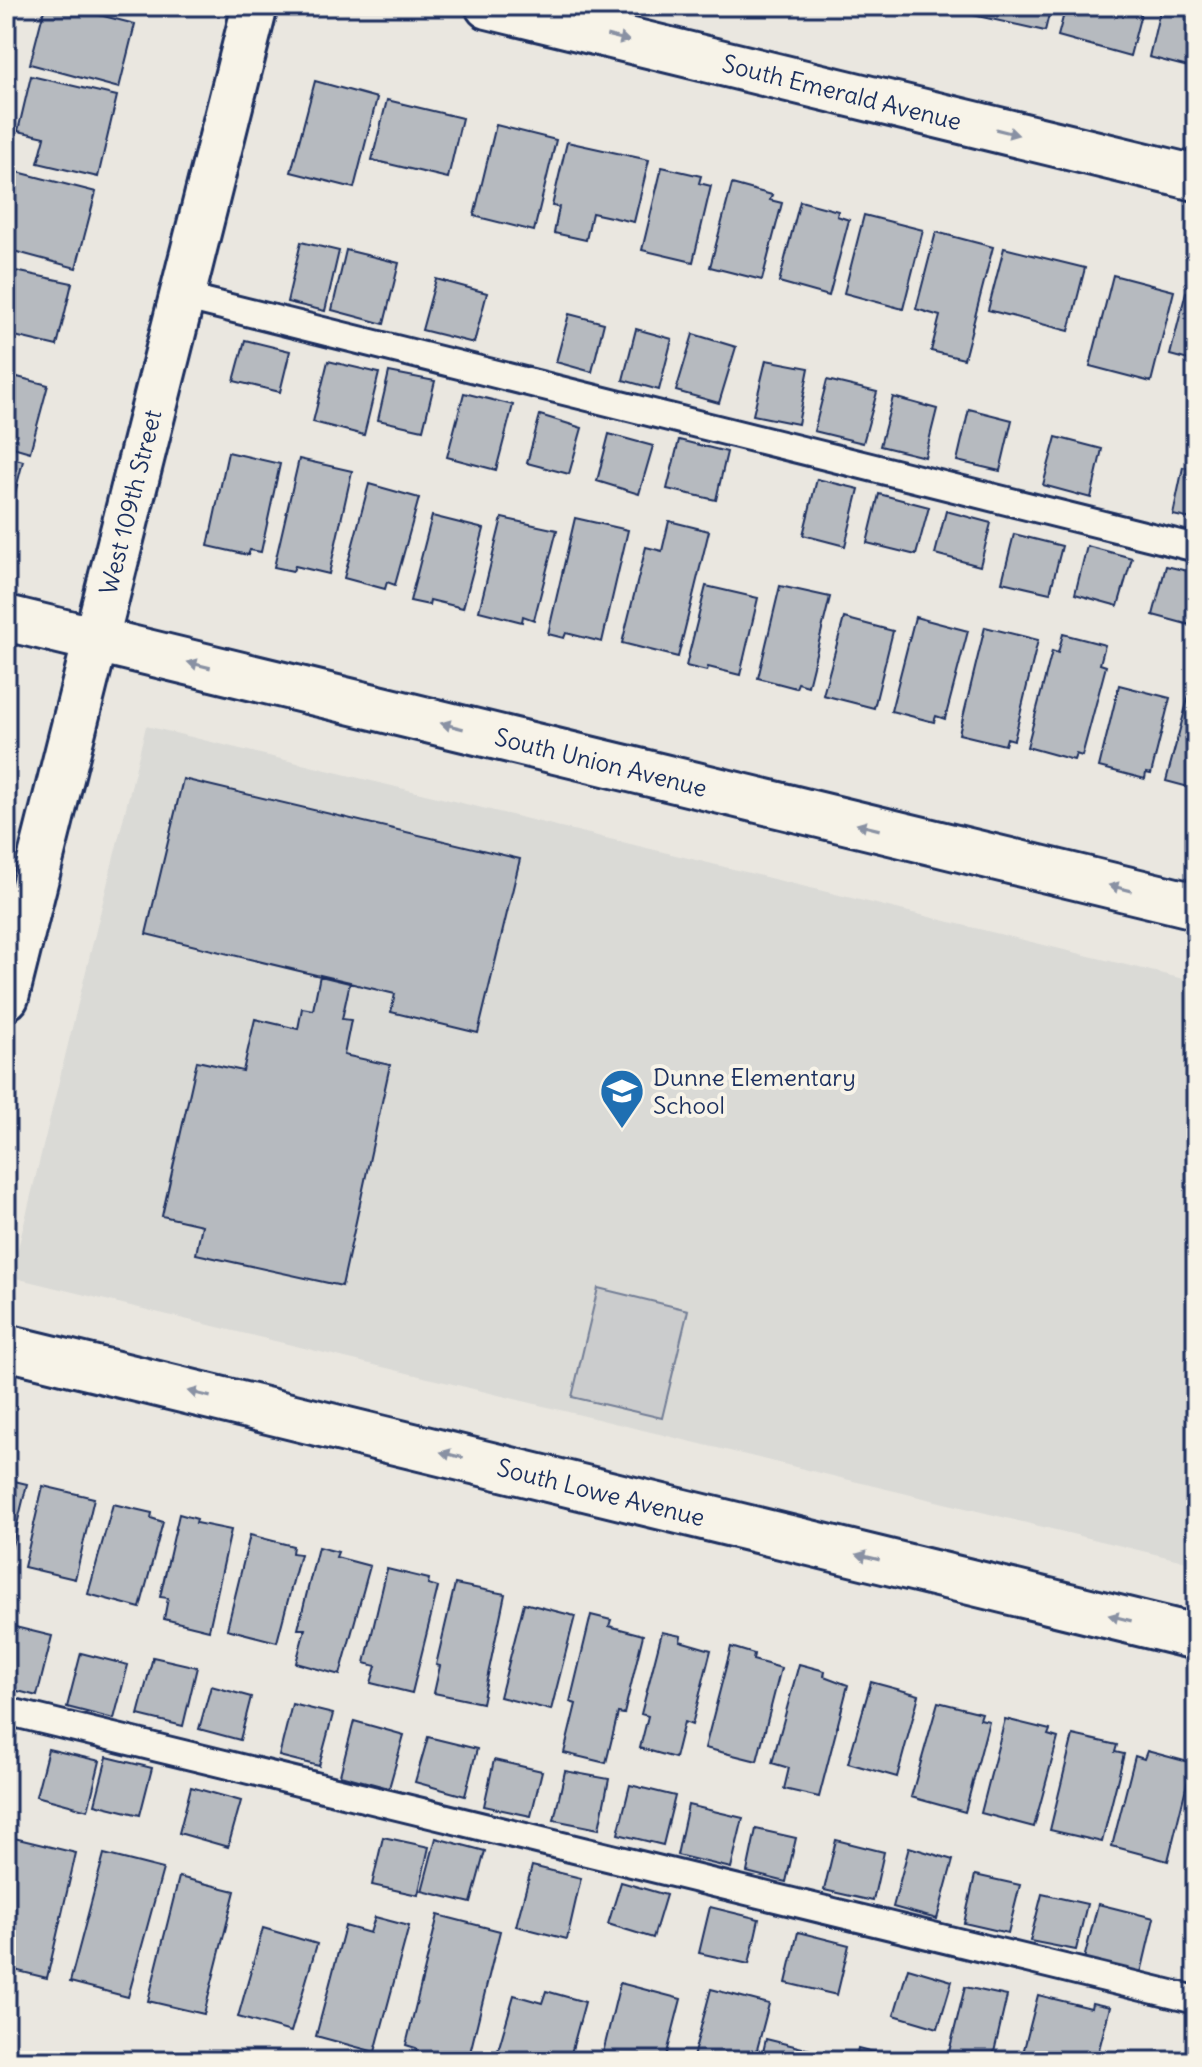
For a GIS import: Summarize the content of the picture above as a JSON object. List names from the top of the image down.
{
  "streets": {
    "street": [
      "South Emerald Avenue",
      "West 109th Street",
      "South Union Avenue",
      "South Lowe Avenue"
    ]
  },
  "crossings": [
    ["West 109th Street", "South Union Avenue"]
  ],
  "one_way": ["South Emerald Avenue", "South Union Avenue", "South Lowe Avenue"],
  "places": {
    "school or university": ["Dunne Elementary School"]
  }
}
